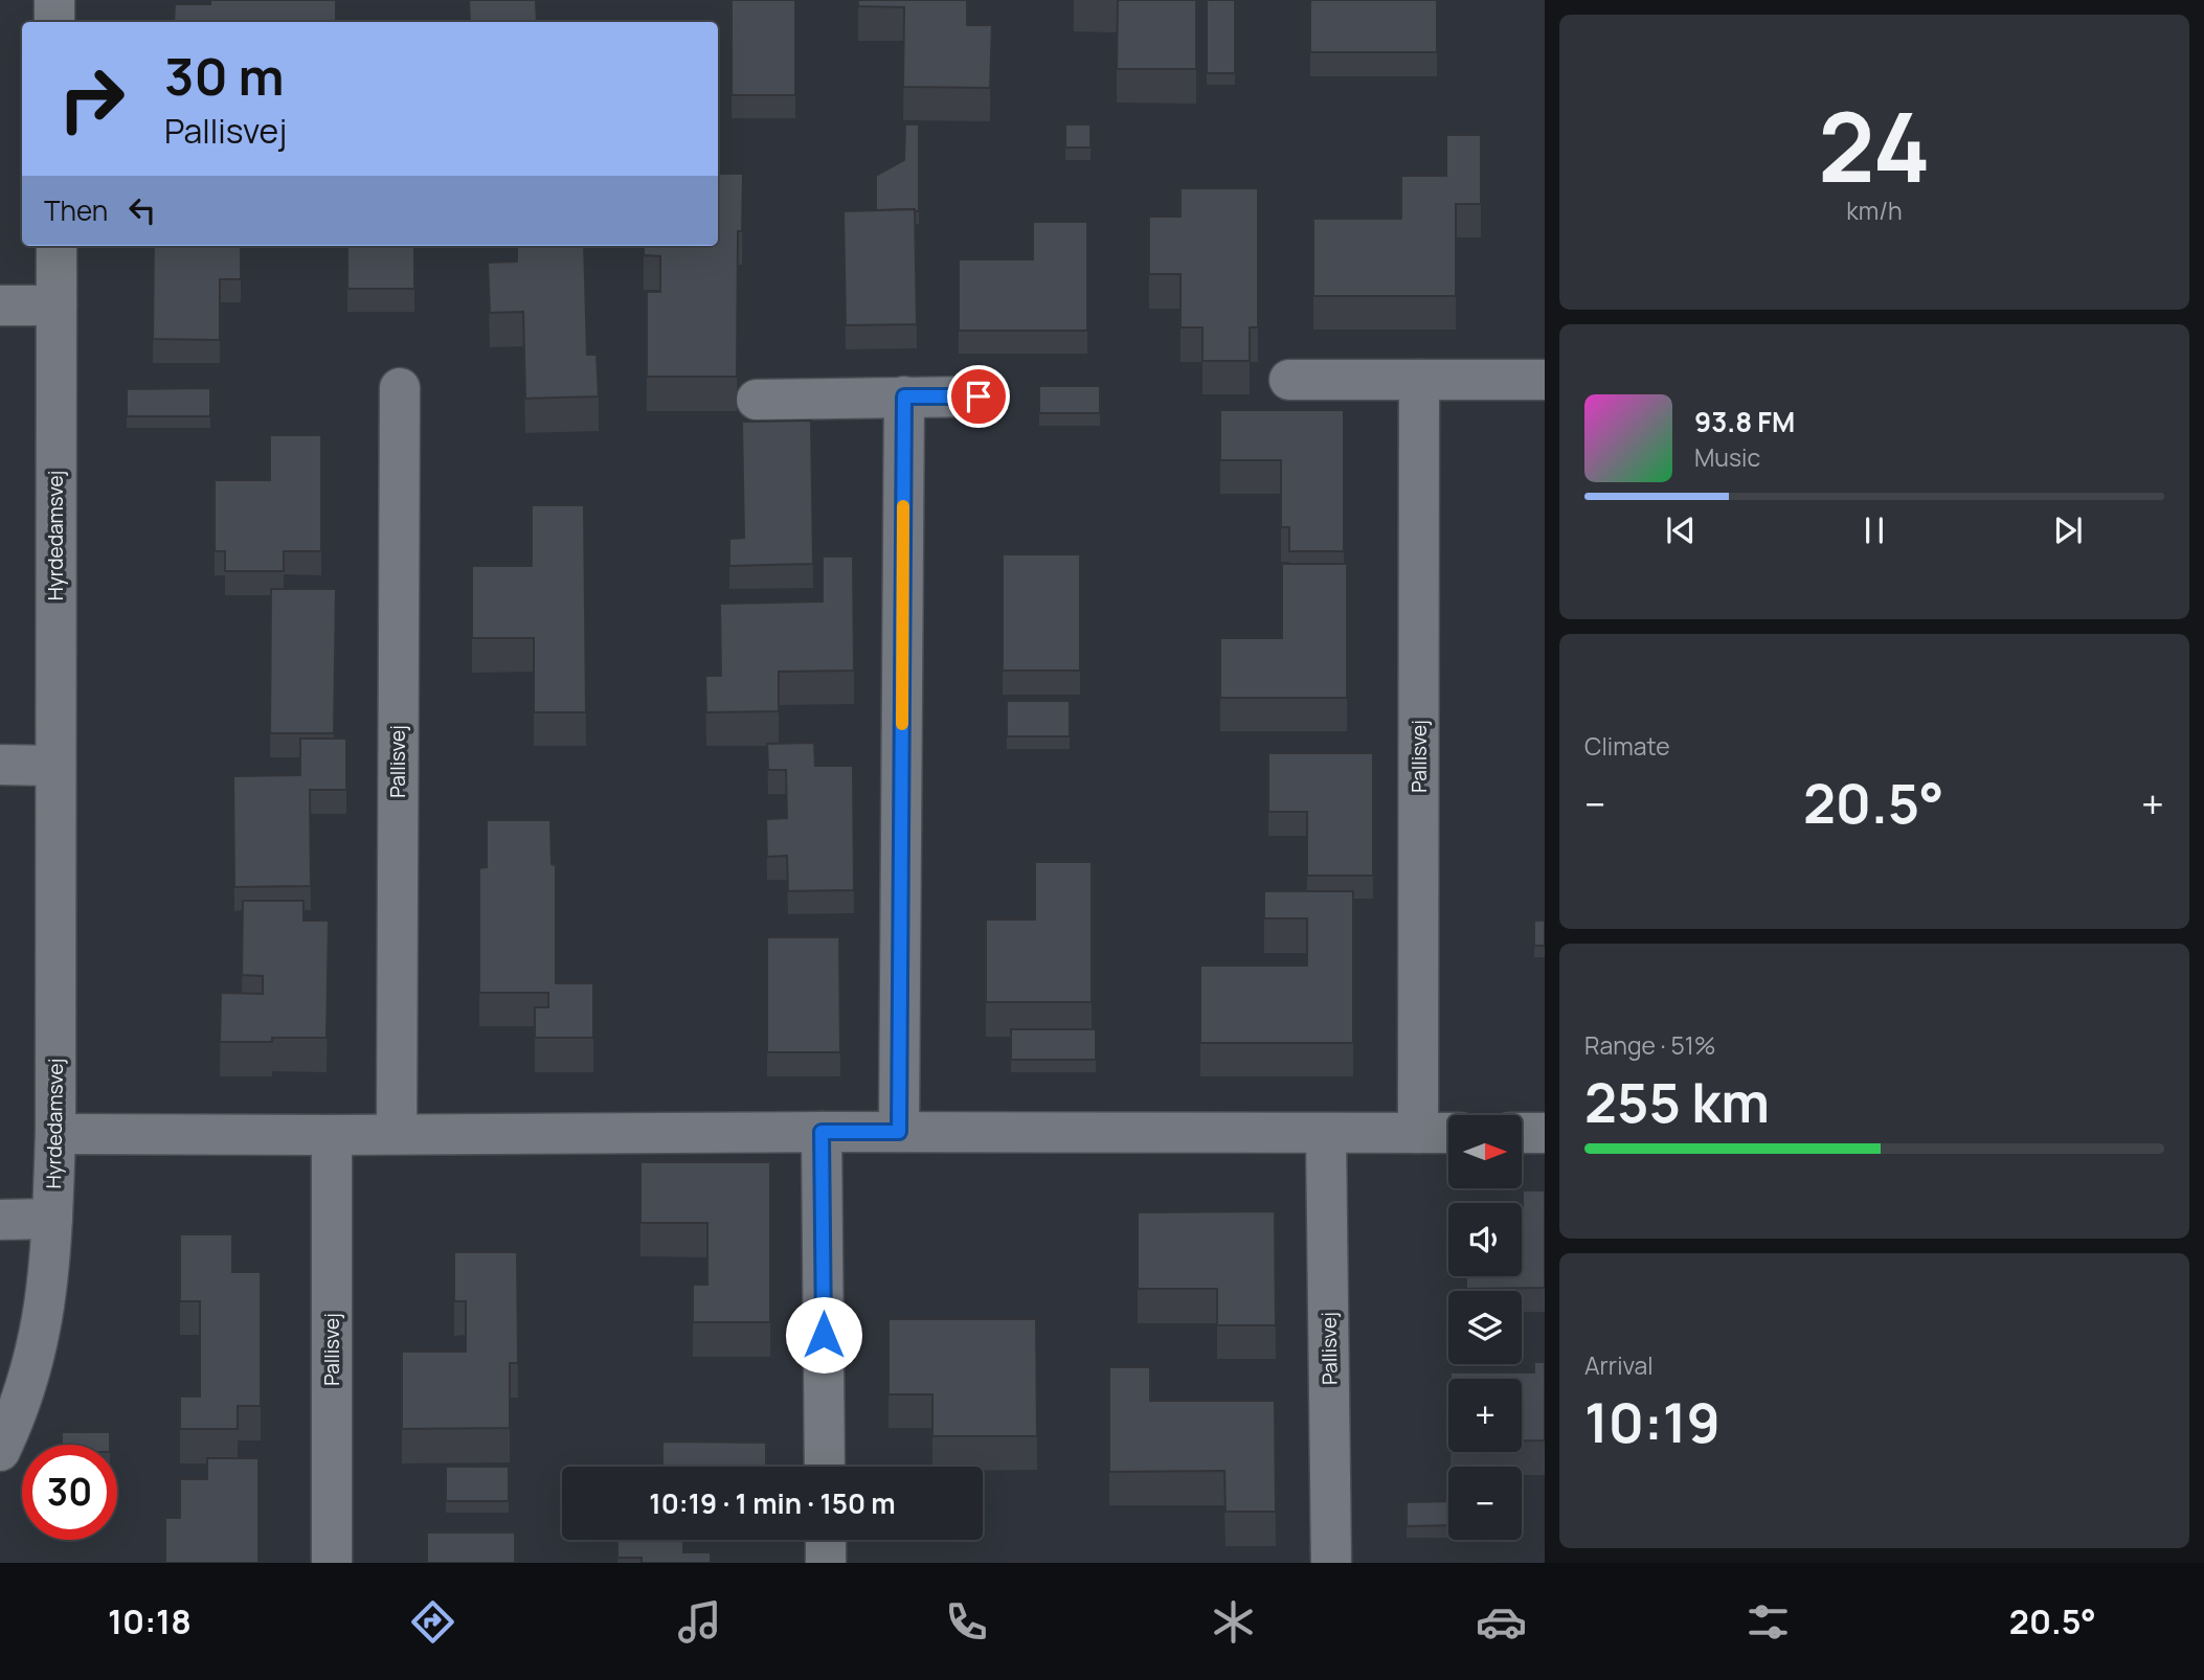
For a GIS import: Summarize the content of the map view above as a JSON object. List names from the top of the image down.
{
  "streets": {
    "street": ["Hyrdedamsvej", "Pallisvej"]
  },
  "north": "right",
  "page": {
    "tile": [
      ["24", "km/h"],
      "Climate",
      ["Range · 51%", "255 km"],
      ["Arrival", "10:19"]
    ],
    "turn": ["30 m", "Pallisvej"],
    "then": "Then",
    "song": ["93.8 FM", "Music"],
    "heat": ["−", "20.5°", "+"],
    "map_buttons": ["+", "−"],
    "limit": "30",
    "trip": "10:19 · 1 min · 150 m",
    "tabs": ["10:18", "20.5°"]
  }
}
